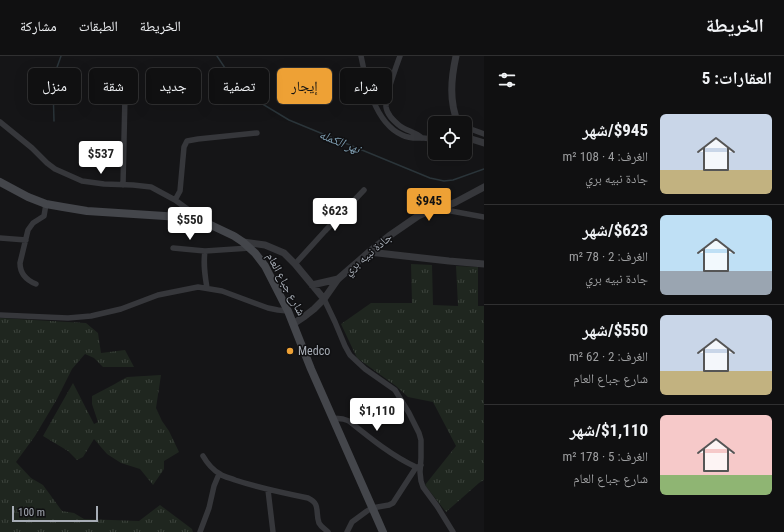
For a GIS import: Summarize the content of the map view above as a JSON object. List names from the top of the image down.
{
  "streets": {
    "main road": ["شارع جباع العام"],
    "street": ["جادة نبيه بري"]
  },
  "crossings": [
    ["جادة نبيه بري", "شارع جباع العام"]
  ],
  "water": ["نهر الكمله"],
  "places": ["Medco"],
  "scale_bar": "100 m",
  "page": {
    "header": "الخريطة",
    "nav": ["الخريطة", "الطبقات", "مشاركة"],
    "heading": "العقارات: 5",
    "chip": [
      "شراء",
      "إيجار",
      "تصفية",
      "جديد",
      "شقة",
      "منزل"
    ],
    "list": [
      {
        "name": "$945/شهر",
        "note": "الغرف: 4 · 108 m² · جادة نبيه بري"
      },
      {
        "name": "$623/شهر",
        "note": "الغرف: 2 · 78 m² · جادة نبيه بري"
      },
      {
        "name": "$550/شهر",
        "note": "الغرف: 2 · 62 m² · شارع جباع العام"
      },
      {
        "name": "$1,110/شهر",
        "note": "الغرف: 5 · 178 m² · شارع جباع العام"
      }
    ],
    "price": [
      "$537",
      "$945",
      "$623",
      "$550",
      "$1,110"
    ],
    "scale": "100 m"
  }
}
